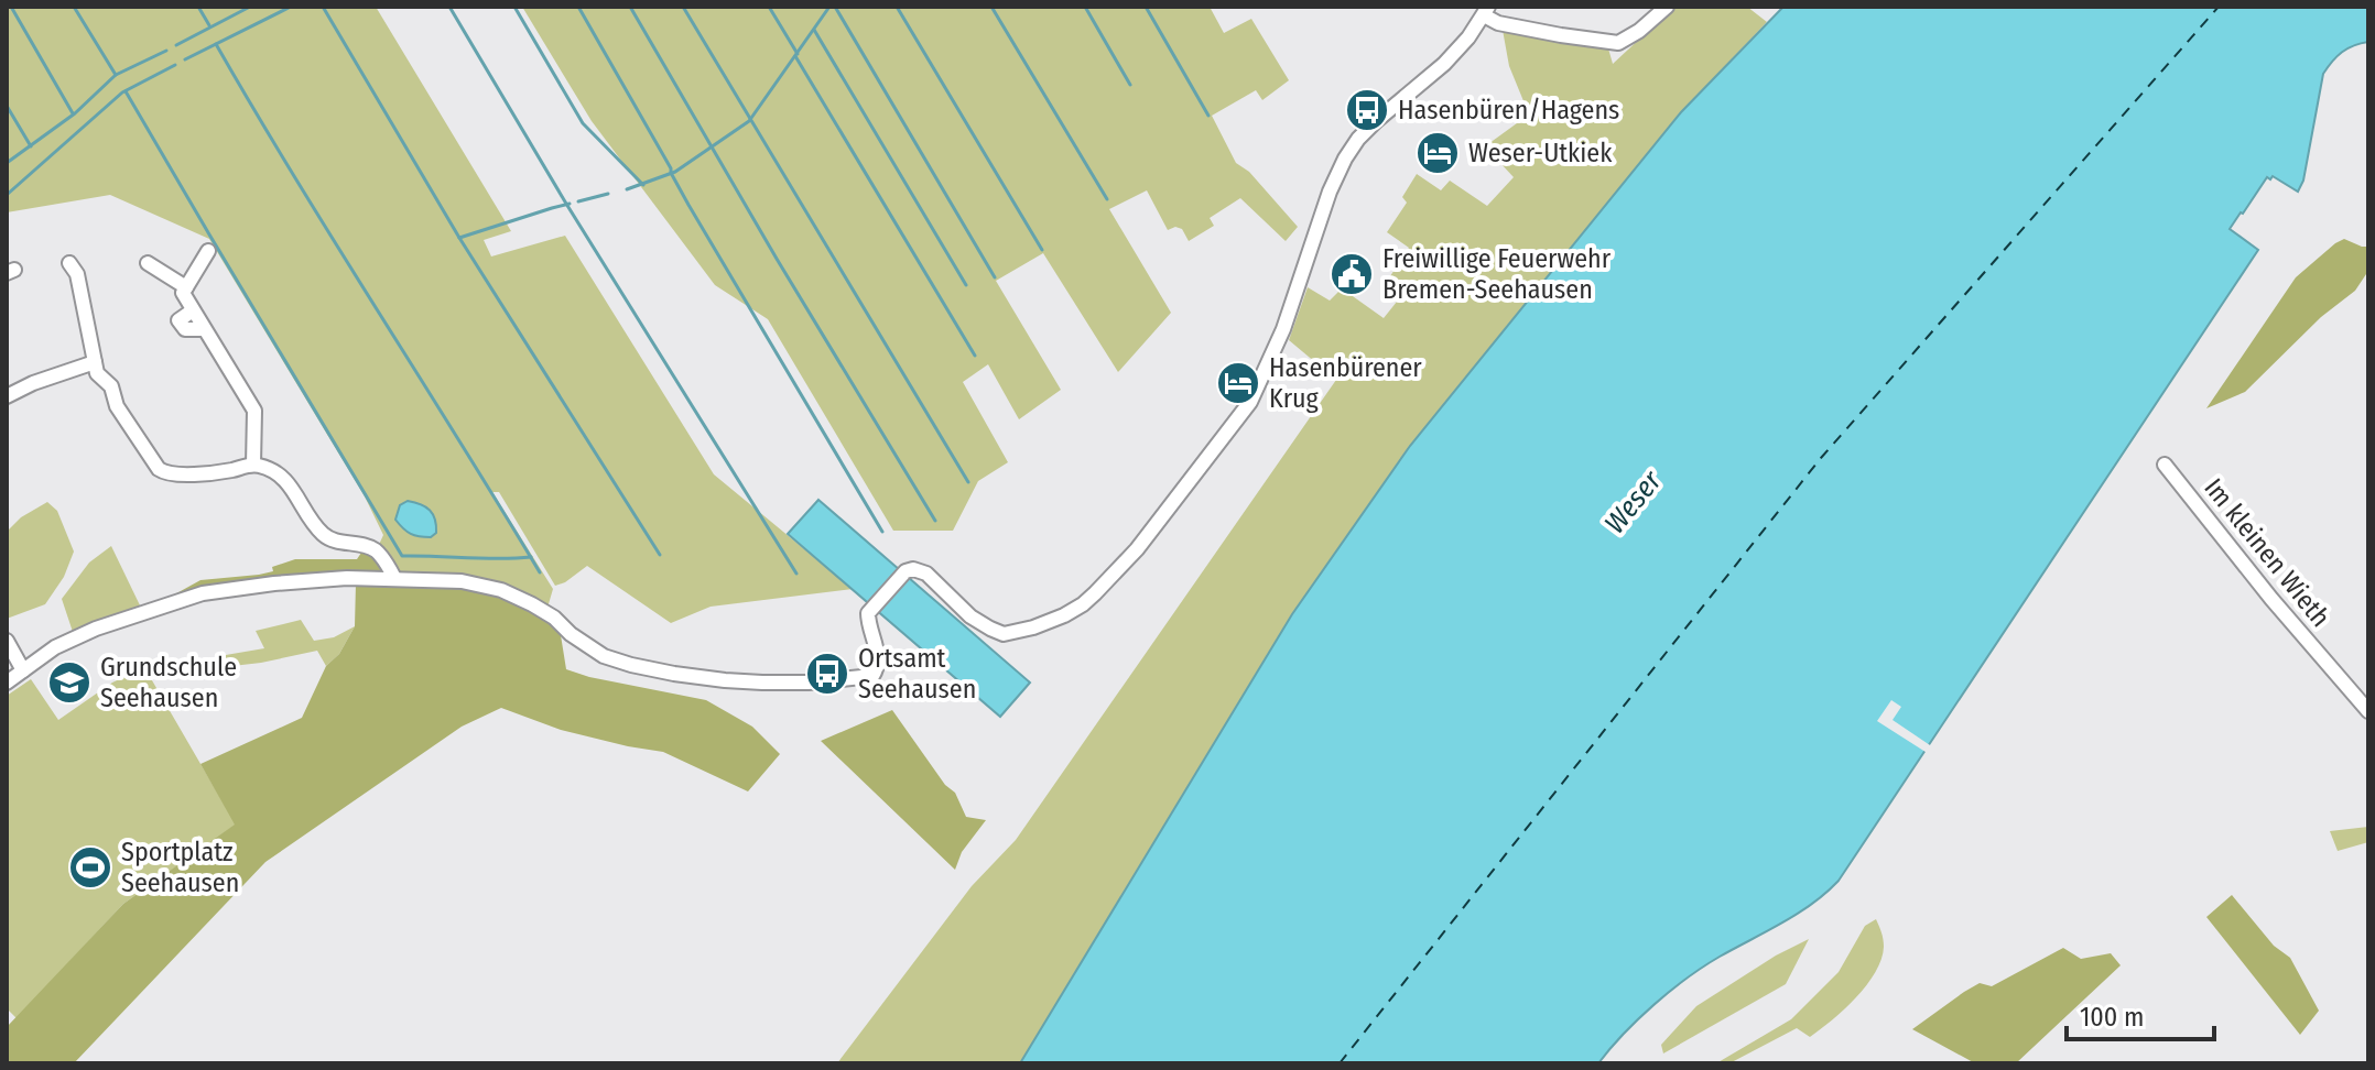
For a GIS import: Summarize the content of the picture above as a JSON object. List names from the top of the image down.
{
  "streets": {
    "street": ["Im kleinen Wieth"]
  },
  "water": ["Weser"],
  "places": {
    "bus stop": ["Hasenbüren/Hagens", "Ortsamt Seehausen"],
    "hotel": ["Weser-Utkiek", "Hasenbürener Krug"],
    "public building": ["Freiwillige Feuerwehr Bremen-Seehausen"],
    "school or university": ["Grundschule Seehausen"],
    "sports": ["Sportplatz Seehausen"]
  },
  "scale_bar": "100 m"
}
